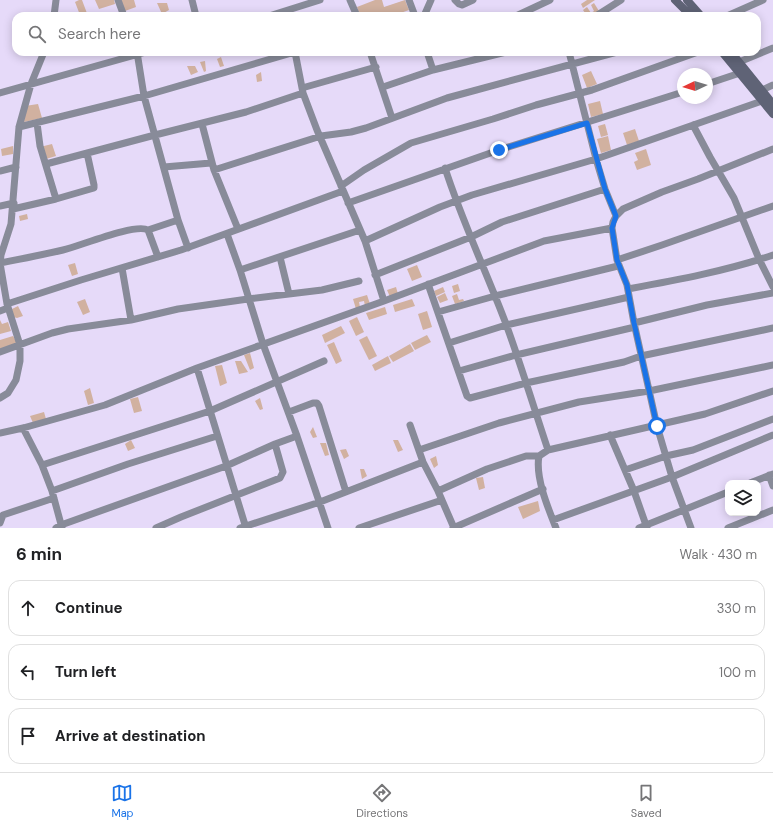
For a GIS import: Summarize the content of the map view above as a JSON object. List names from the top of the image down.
{
  "north": "left",
  "page": {
    "search": "Search here",
    "heading": ["6 min", "Walk · 430 m"],
    "list": [
      ["Continue", "330 m"],
      ["Turn left", "100 m"],
      "Arrive at destination"
    ],
    "nav": ["Map", "Directions", "Saved"]
  }
}
